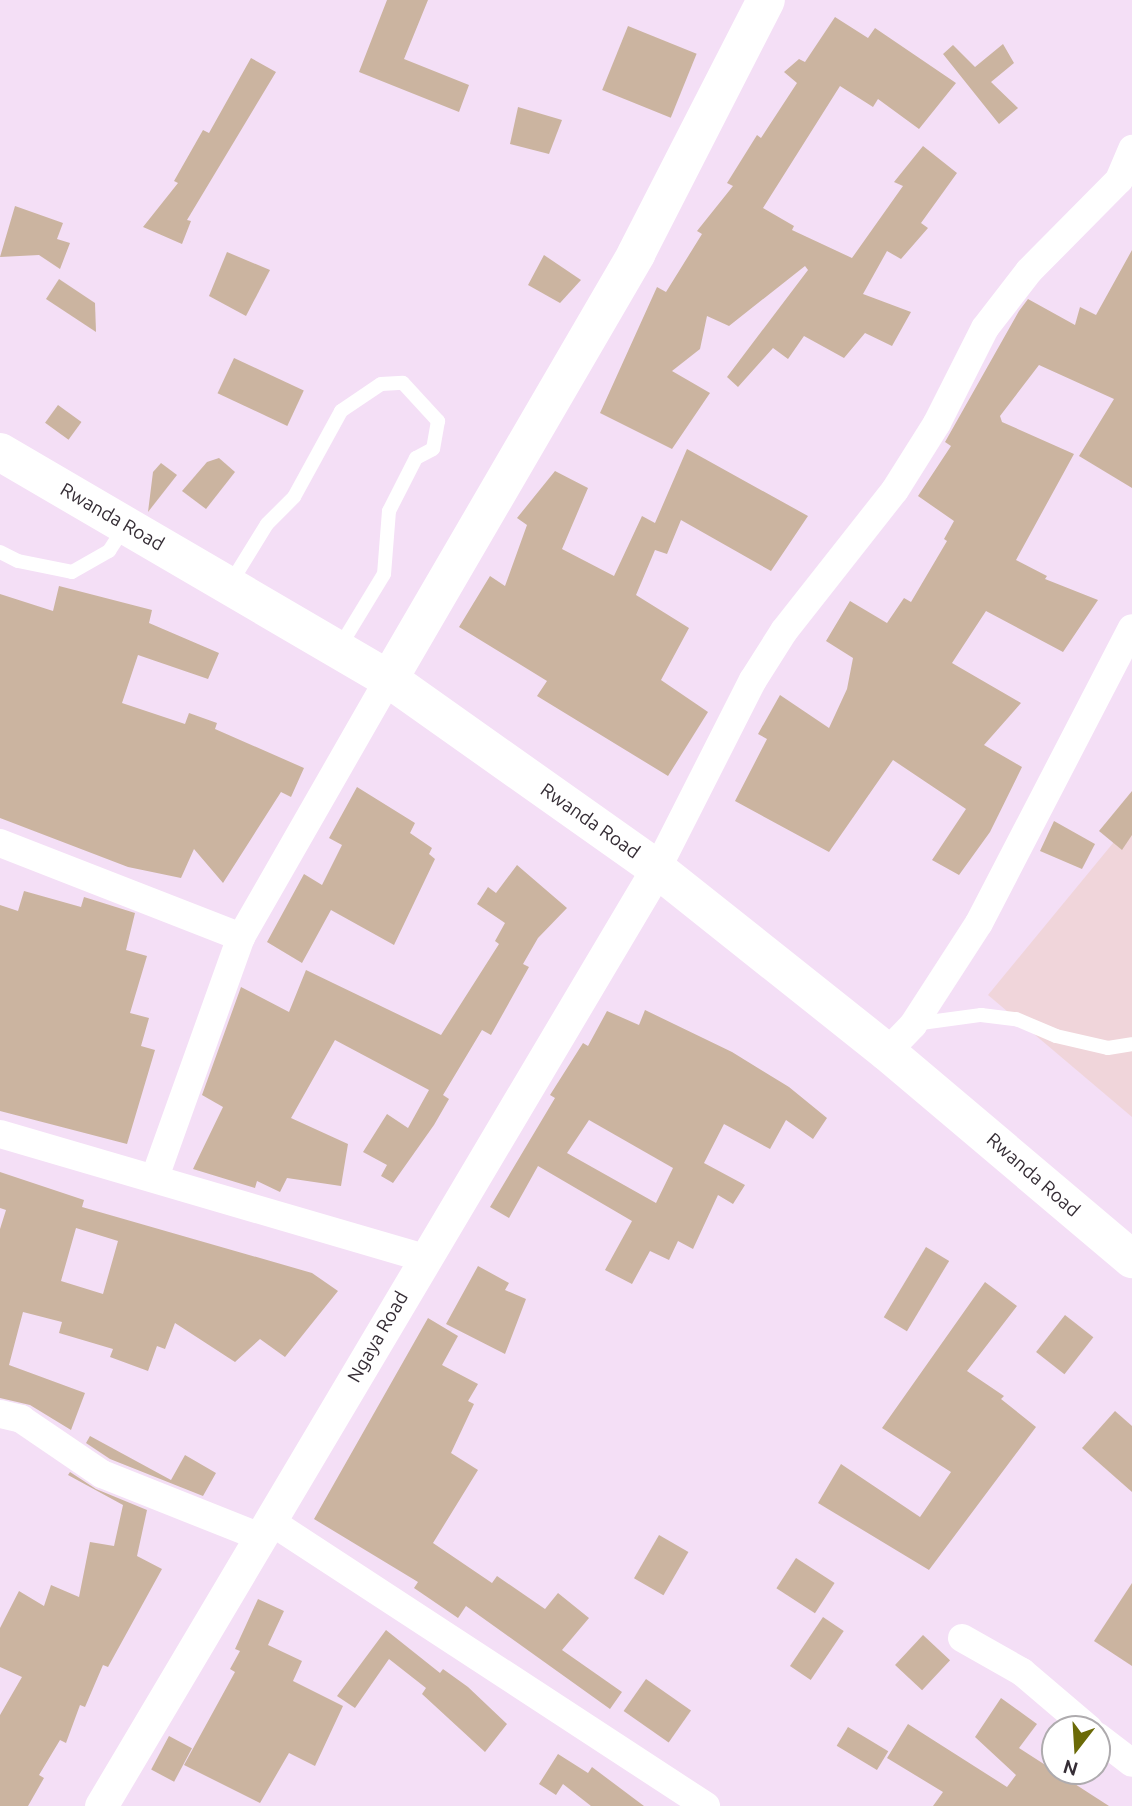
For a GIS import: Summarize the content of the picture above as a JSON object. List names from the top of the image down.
{
  "streets": {
    "main road": ["Rwanda Road"],
    "street": ["Ngaya Road"]
  },
  "crossings": [
    ["Rwanda Road", "Ngaya Road"]
  ],
  "north": "bottom"
}
